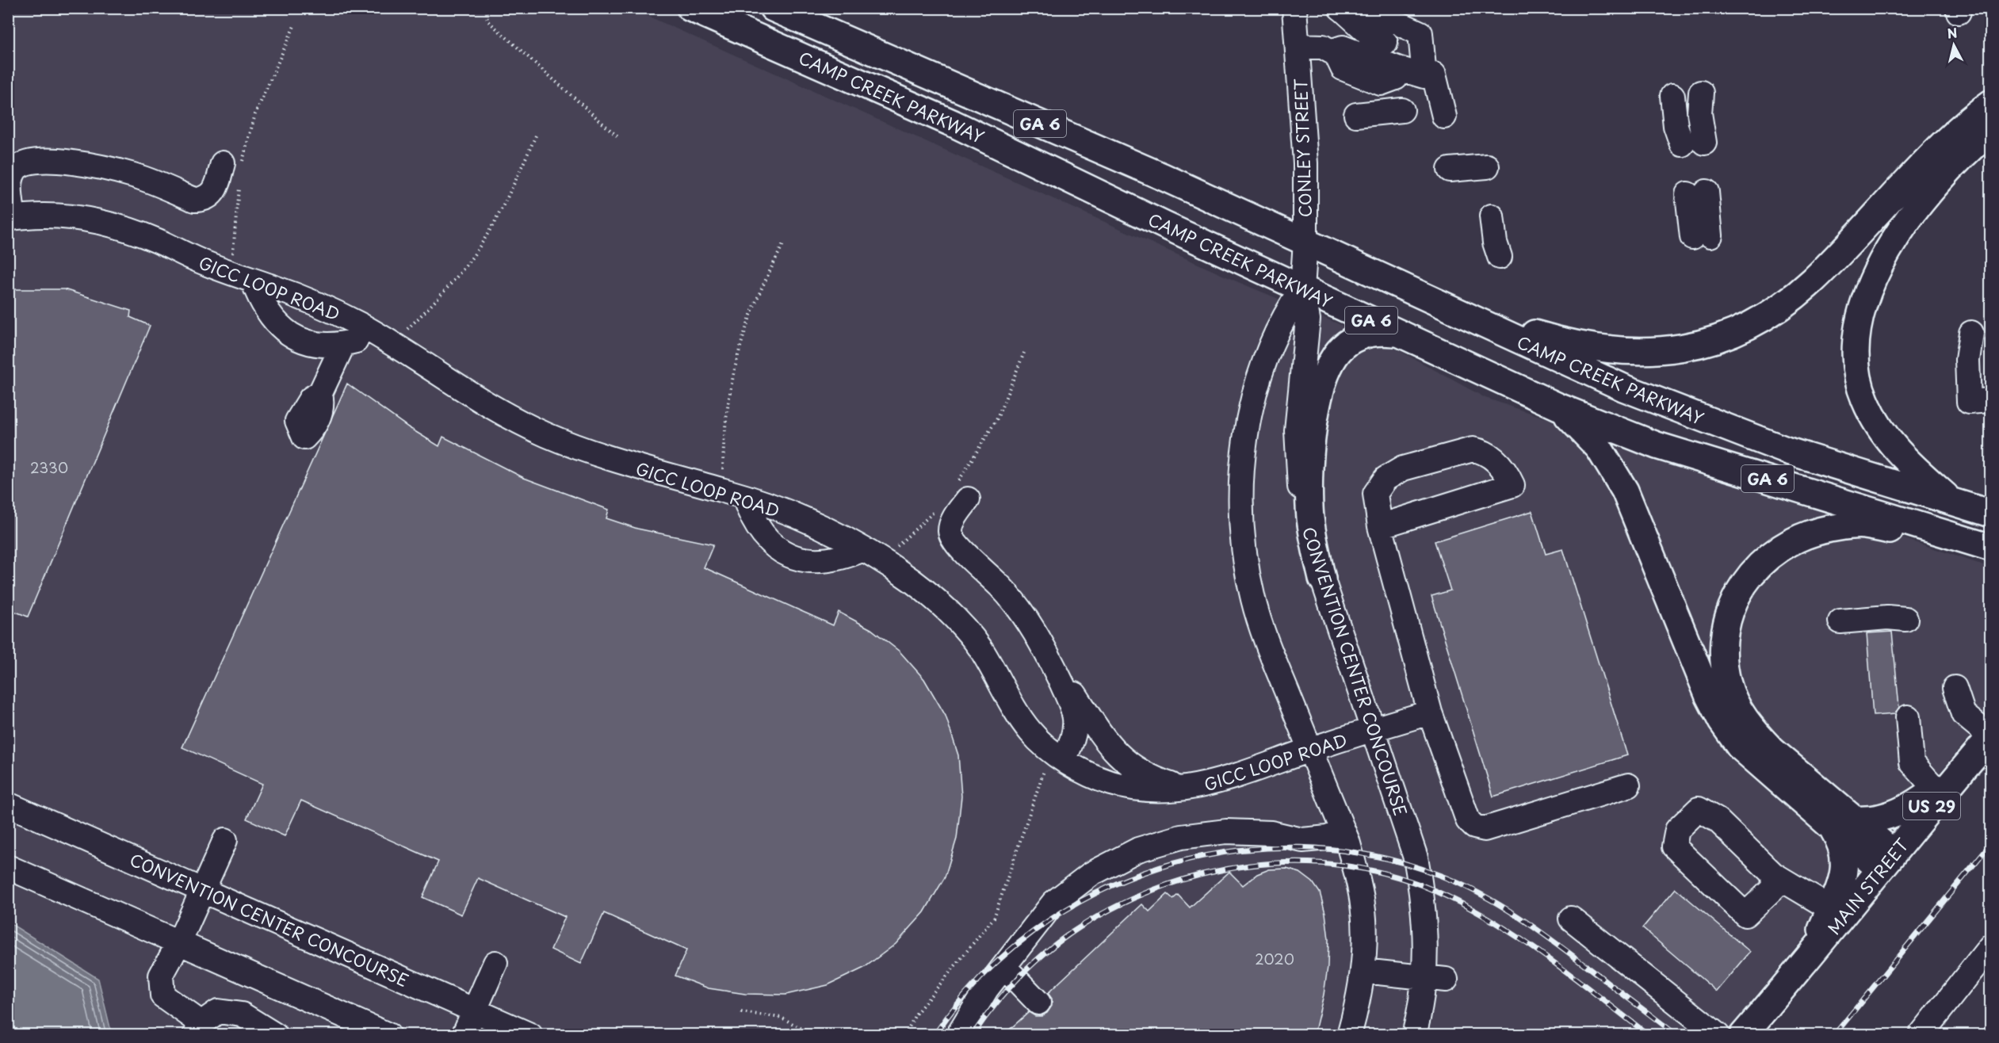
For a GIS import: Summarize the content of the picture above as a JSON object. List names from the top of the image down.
{
  "streets": {
    "main road": [
      "CAMP CREEK PARKWAY",
      "GA 6",
      "US 29",
      "MAIN STREET"
    ],
    "street": ["CONLEY STREET", "GICC LOOP ROAD", "CONVENTION CENTER CONCOURSE"]
  },
  "crossings": [
    ["CAMP CREEK PARKWAY", "CONLEY STREET"],
    ["CAMP CREEK PARKWAY", "CONVENTION CENTER CONCOURSE"],
    ["CONLEY STREET", "CONVENTION CENTER CONCOURSE"],
    ["GICC LOOP ROAD", "CONVENTION CENTER CONCOURSE"]
  ],
  "house_numbers": ["2330", "2020"],
  "north": "top"
}
